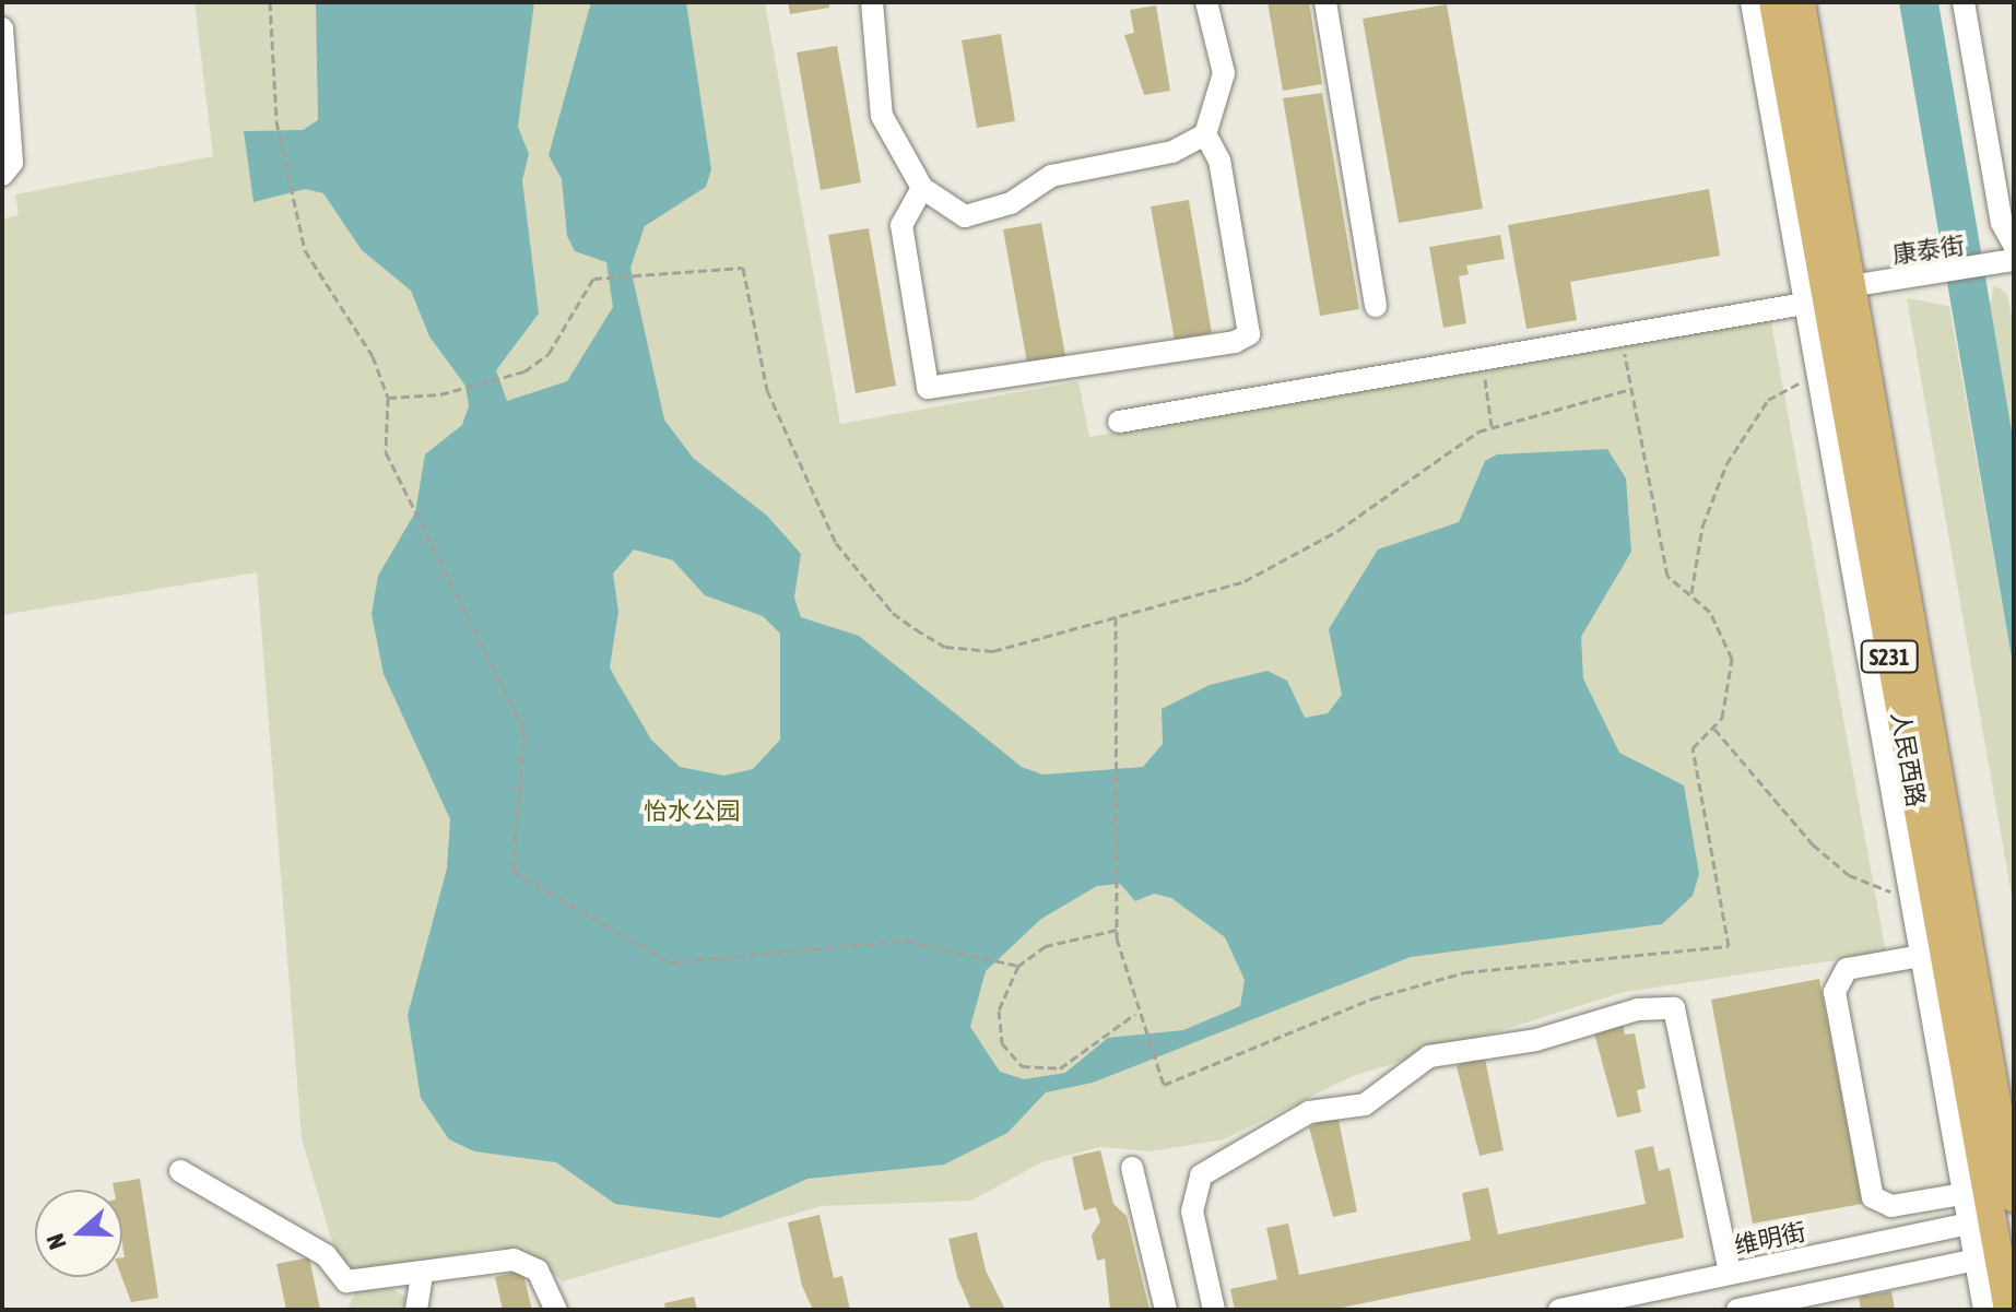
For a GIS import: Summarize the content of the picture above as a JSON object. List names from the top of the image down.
{
  "streets": {
    "main road": ["S231", "人民西路"],
    "street": ["康泰街", "维明街"]
  },
  "crossings": [
    ["康泰街", "人民西路"],
    ["人民西路", "维明街"]
  ],
  "parks": ["怡水公园"],
  "north": "left"
}
